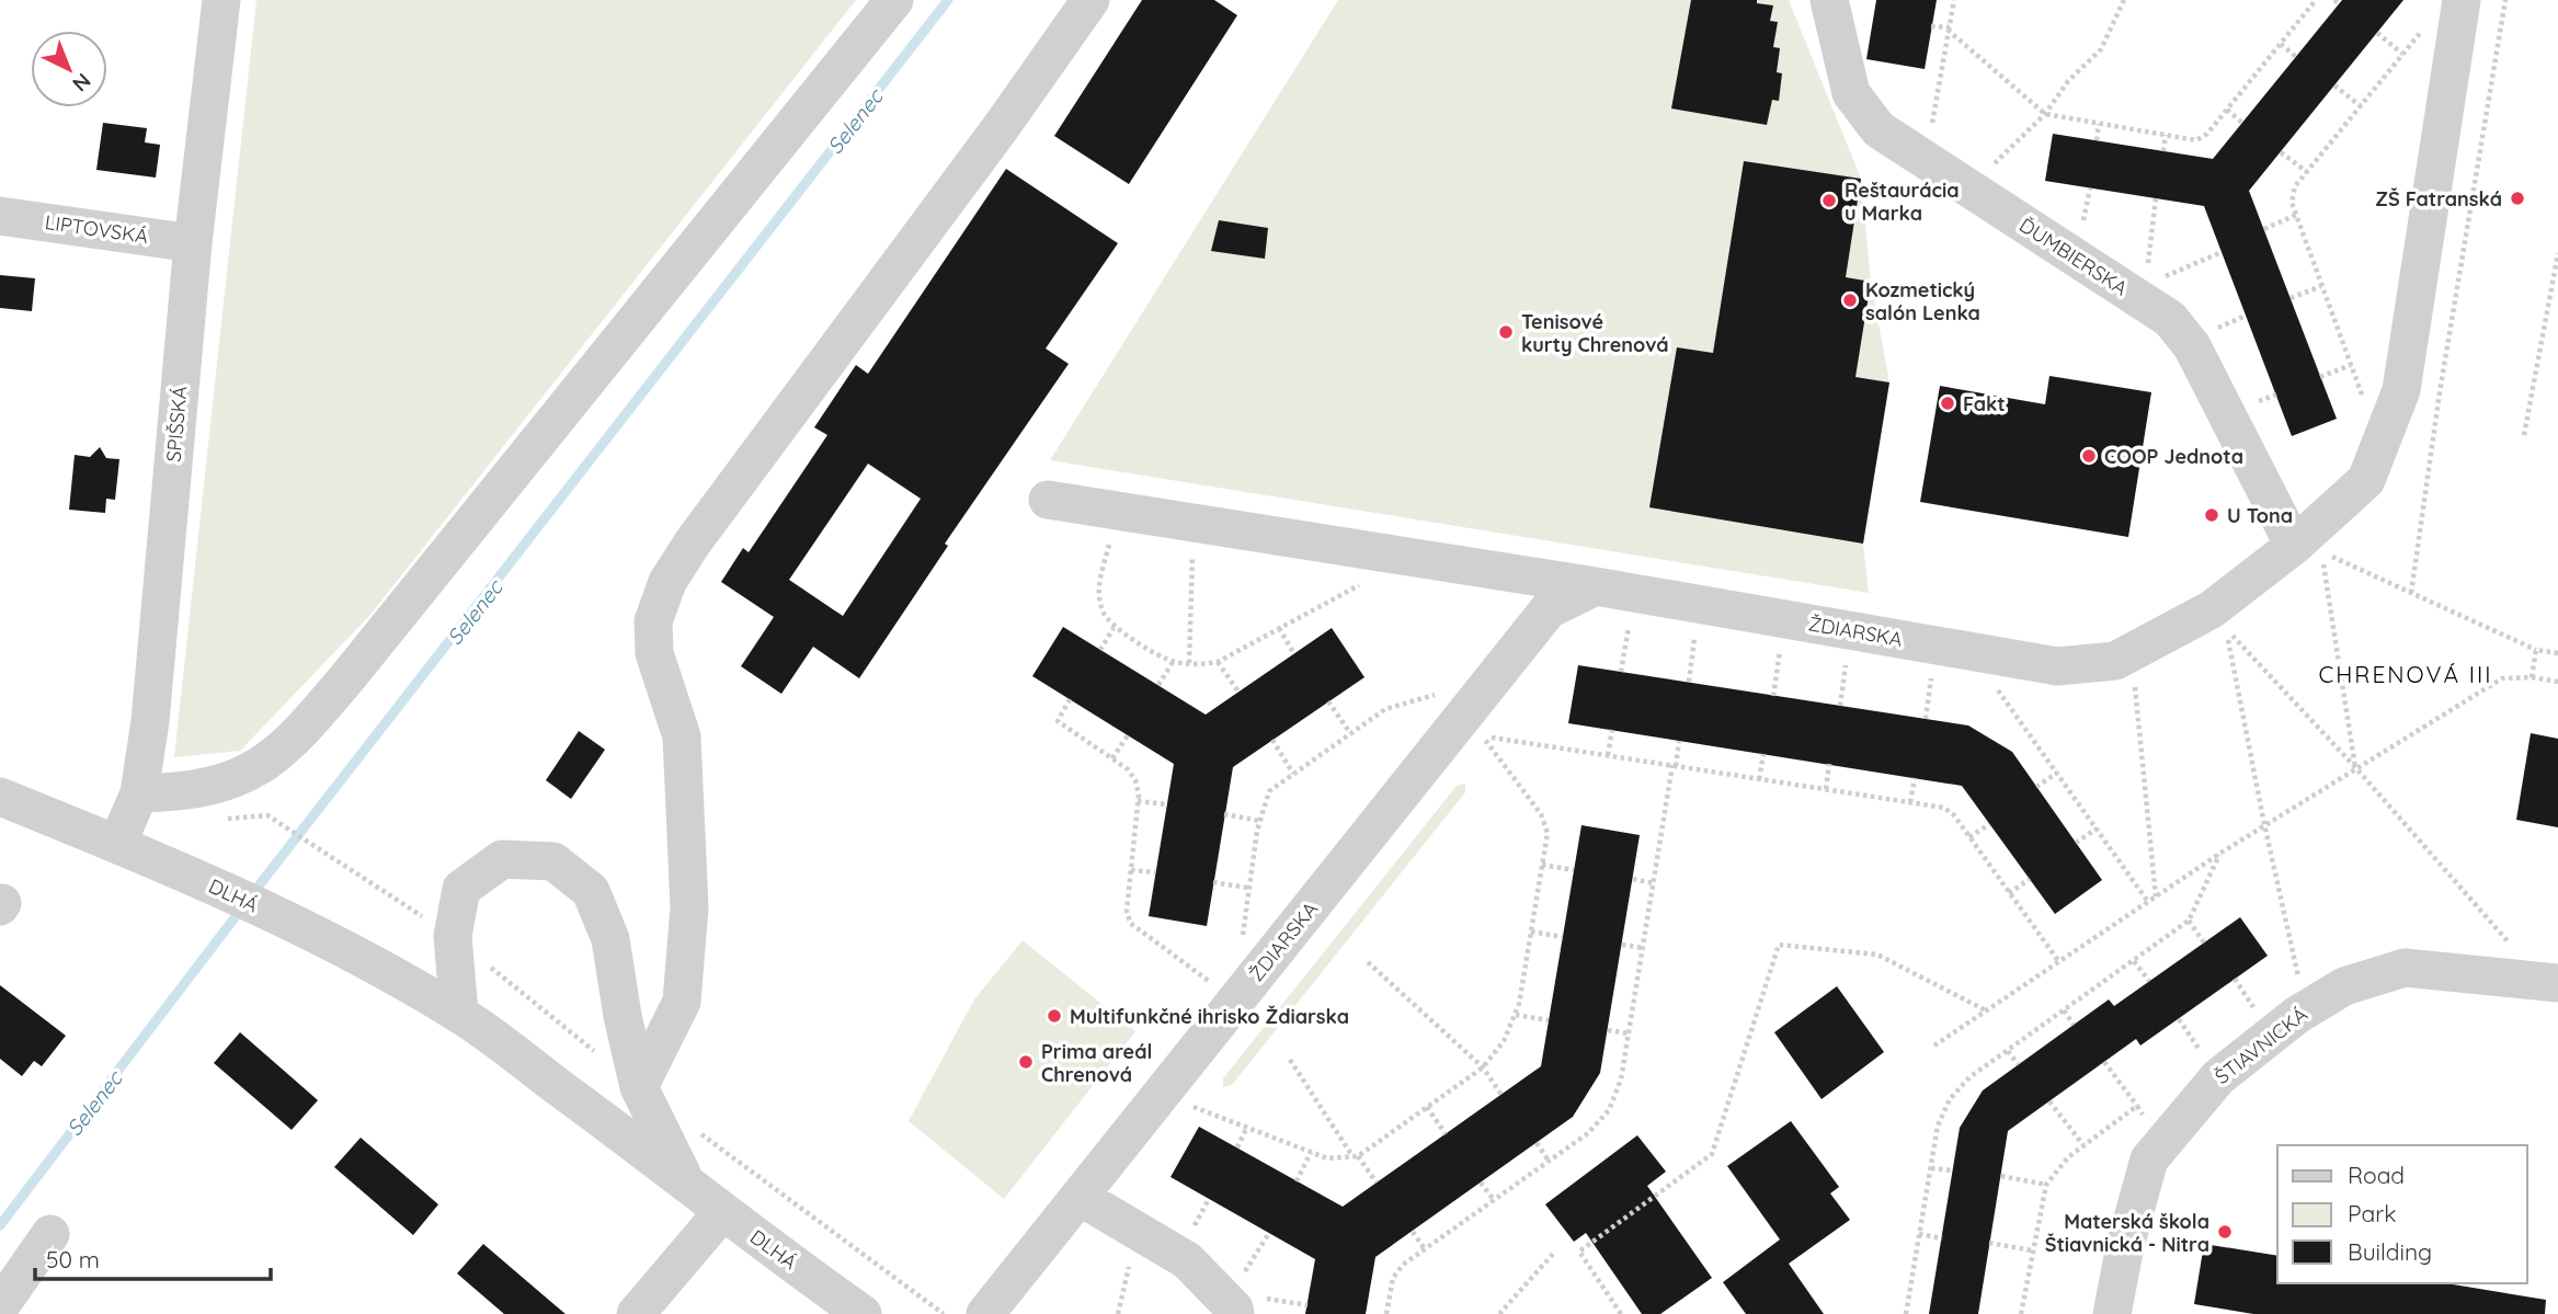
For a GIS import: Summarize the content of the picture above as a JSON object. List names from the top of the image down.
{
  "streets": {
    "street": [
      "LIPTOVSKÁ",
      "ĎUMBIERSKA",
      "SPIŠSKÁ",
      "ŽDIARSKA",
      "DLHÁ",
      "ŠTIAVNICKÁ"
    ]
  },
  "crossings": [
    ["LIPTOVSKÁ", "SPIŠSKÁ"],
    ["SPIŠSKÁ", "DLHÁ"]
  ],
  "districts": ["CHRENOVÁ III"],
  "water": ["Selenec"],
  "places": [
    "ZŠ Fatranská",
    "Reštaurácia u Marka",
    "Kozmetický salón Lenka",
    "Tenisové kurty Chrenová",
    "Fakt",
    "COOP Jednota",
    "U Tona",
    "Multifunkčné ihrisko Ždiarska",
    "Prima areál Chrenová",
    "Materská škola Štiavnická - Nitra"
  ],
  "legend": ["Road", "Park", "Building"],
  "scale_bar": "50 m",
  "north": "bottom right"
}
